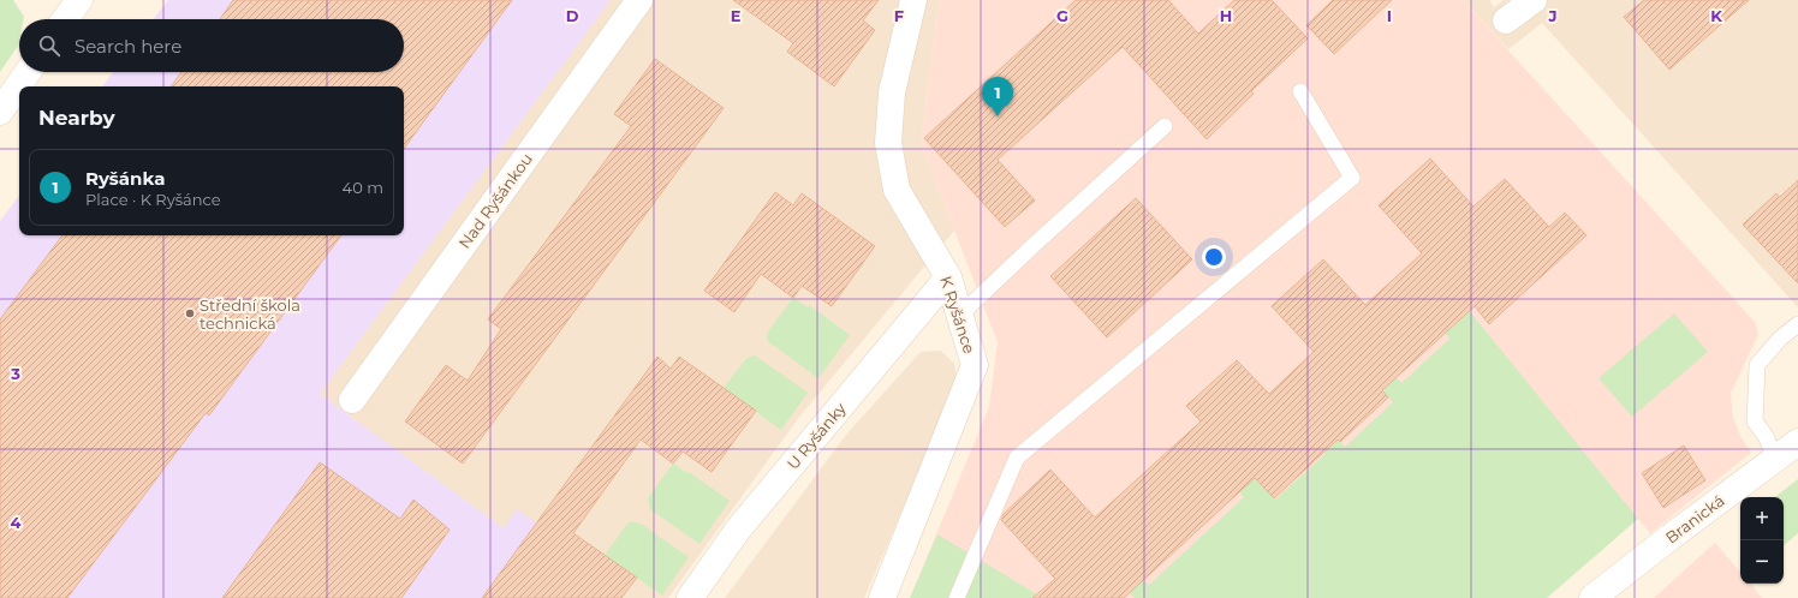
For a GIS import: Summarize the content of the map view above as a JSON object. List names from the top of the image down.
{
  "streets": {
    "street": [
      "Nad Ryšánkou",
      "K Ryšánce",
      "U Ryšánky",
      "Branická"
    ]
  },
  "crossings": [
    ["K Ryšánce", "U Ryšánky"]
  ],
  "places": ["Střední škola technická"],
  "page": {
    "search": "Search here",
    "pins": "1",
    "heading": "Nearby",
    "list": [
      {
        "mark": "1",
        "name": "Ryšánka",
        "note": "Place · K Ryšánce",
        "value": "40 m"
      }
    ],
    "map_buttons": ["+", "−"]
  },
  "grid": {
    "columns": [
      "D",
      "E",
      "F",
      "G",
      "H",
      "I",
      "J",
      "K"
    ],
    "rows": ["3", "4"]
  }
}
